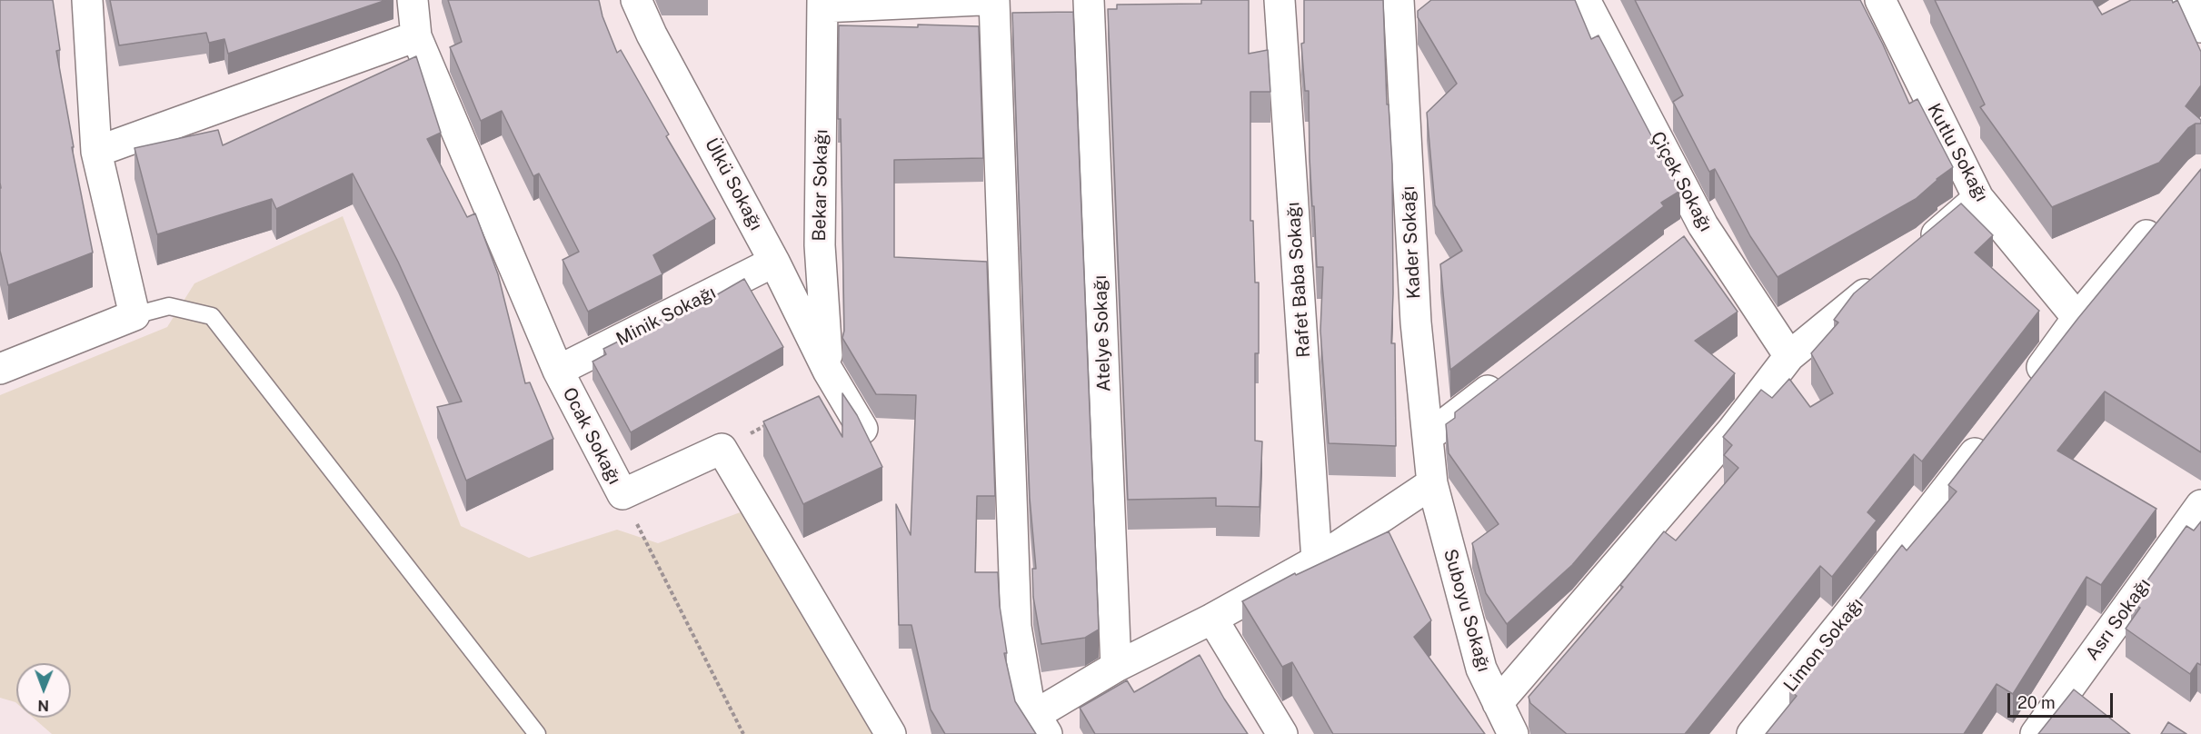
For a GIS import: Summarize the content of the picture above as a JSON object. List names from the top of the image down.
{
  "streets": {
    "street": [
      "Kutlu Sokağı",
      "Çiçek Sokağı",
      "Ülkü Sokağı",
      "Bekar Sokağı",
      "Kader Sokağı",
      "Rafet Baba Sokağı",
      "Minik Sokağı",
      "Atelye Sokağı",
      "Ocak Sokağı",
      "Suboyu Sokağı",
      "Asrı Sokağı",
      "Limon Sokağı"
    ]
  },
  "crossings": [
    ["Ülkü Sokağı", "Bekar Sokağı"],
    ["Ülkü Sokağı", "Minik Sokağı"],
    ["Kader Sokağı", "Suboyu Sokağı"],
    ["Minik Sokağı", "Ocak Sokağı"]
  ],
  "scale_bar": "20 m",
  "north": "bottom"
}
